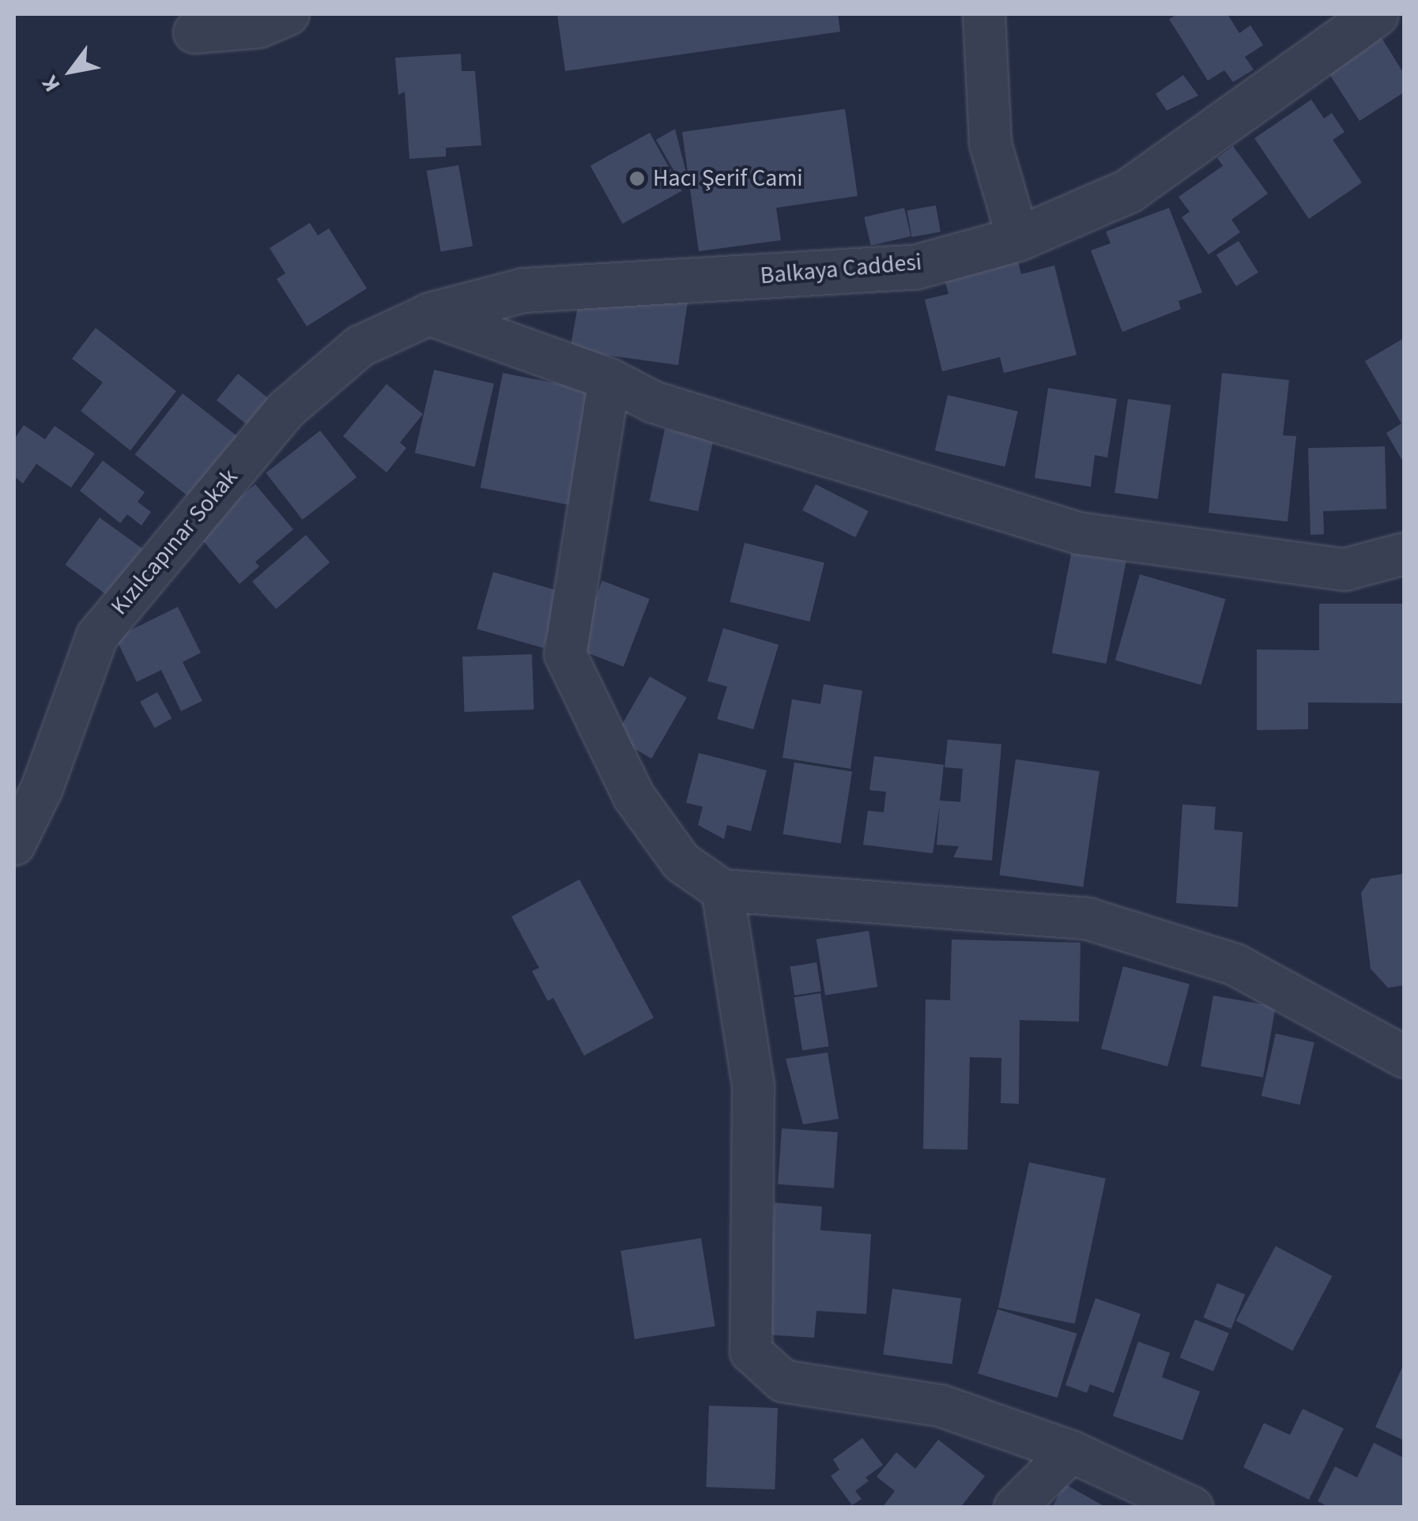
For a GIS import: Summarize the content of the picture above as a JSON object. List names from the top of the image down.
{
  "streets": {
    "street": ["Balkaya Caddesi", "Kızılcapınar Sokak"]
  },
  "crossings": [
    ["Balkaya Caddesi", "Kızılcapınar Sokak"]
  ],
  "places": ["Hacı Şerif Cami"],
  "north": "bottom left"
}
